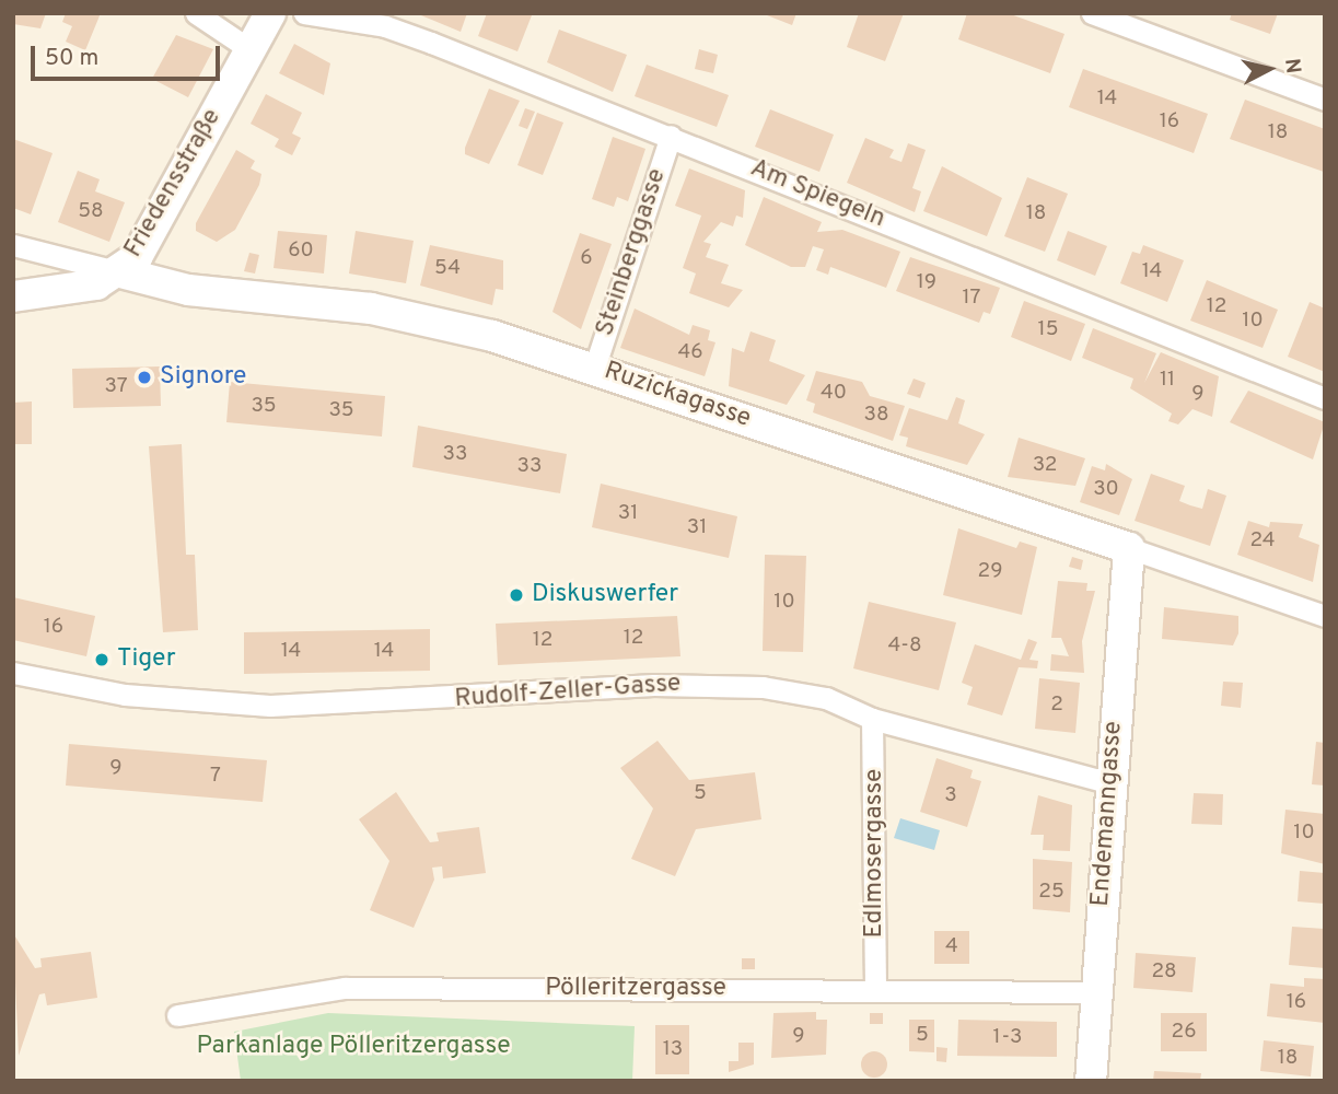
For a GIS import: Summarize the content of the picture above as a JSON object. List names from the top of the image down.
{
  "streets": {
    "street": [
      "Friedensstraße",
      "Am Spiegeln",
      "Steinberggasse",
      "Ruzickagasse",
      "Rudolf-Zeller-Gasse",
      "Endemanngasse",
      "Edlmosergasse",
      "Pölleritzergasse"
    ]
  },
  "crossings": [
    ["Friedensstraße", "Ruzickagasse"],
    ["Am Spiegeln", "Steinberggasse"],
    ["Steinberggasse", "Ruzickagasse"],
    ["Ruzickagasse", "Endemanngasse"],
    ["Rudolf-Zeller-Gasse", "Endemanngasse"],
    ["Rudolf-Zeller-Gasse", "Edlmosergasse"],
    ["Endemanngasse", "Pölleritzergasse"],
    ["Edlmosergasse", "Pölleritzergasse"]
  ],
  "parks": ["Parkanlage Pölleritzergasse"],
  "places": ["Signore", "Diskuswerfer", "Tiger"],
  "house_numbers": [
    "14",
    "16",
    "18",
    "58",
    "18",
    "60",
    "6",
    "54",
    "14",
    "19",
    "17",
    "12",
    "10",
    "15",
    "46",
    "11",
    "37",
    "40",
    "9",
    "35",
    "35",
    "38",
    "33",
    "32",
    "33",
    "30",
    "31",
    "31",
    "24",
    "29",
    "10",
    "16",
    "12",
    "12",
    "4-8",
    "14",
    "14",
    "2",
    "9",
    "7",
    "5",
    "3",
    "10",
    "25",
    "4",
    "28",
    "16",
    "26",
    "5",
    "9",
    "1-3",
    "13",
    "18"
  ],
  "scale_bar": "50 m",
  "north": "right"
}
